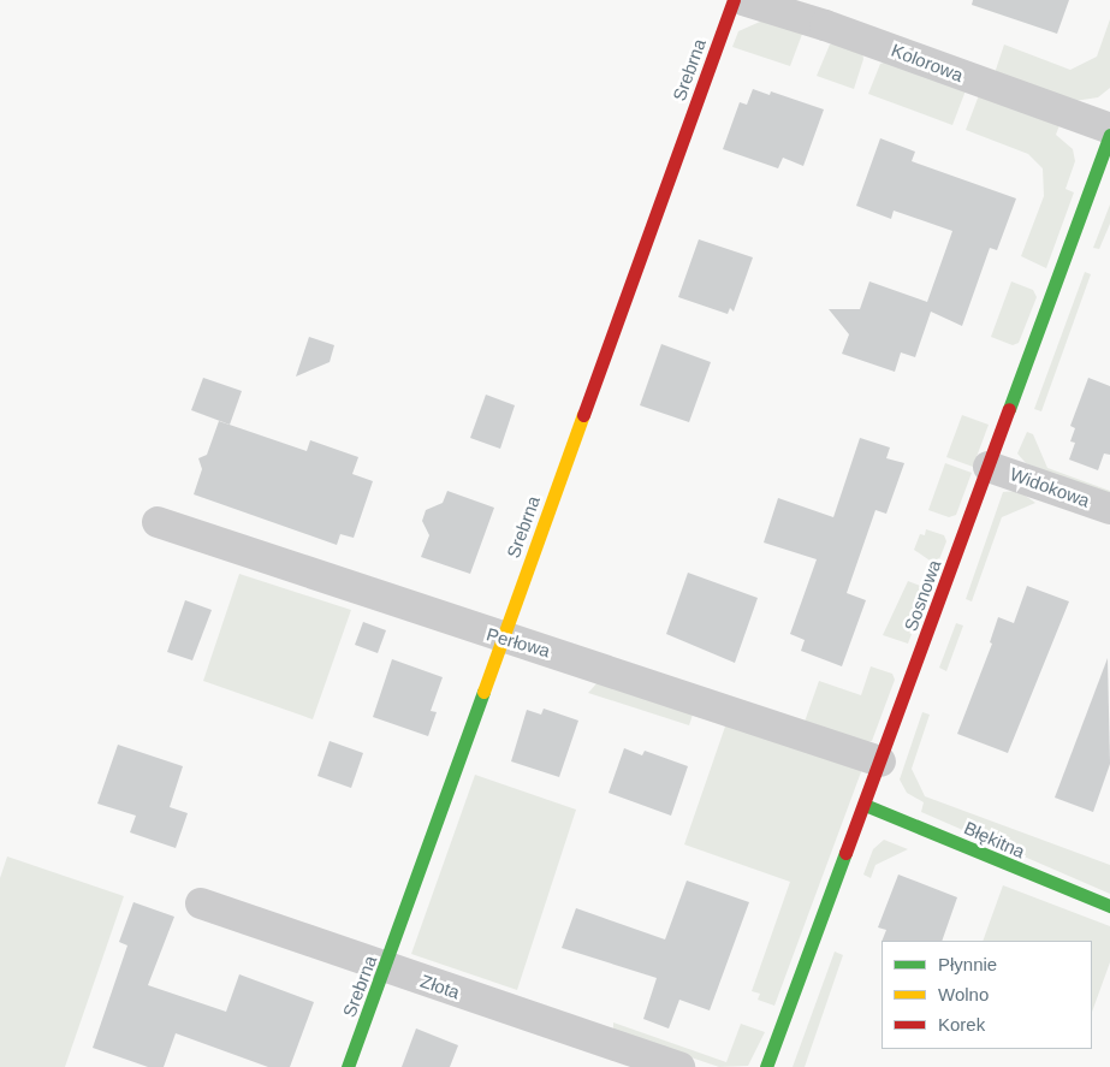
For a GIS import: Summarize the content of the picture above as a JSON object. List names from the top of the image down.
{
  "streets": {
    "street": [
      "Kolorowa",
      "Srebrna",
      "Widokowa",
      "Sosnowa",
      "Perłowa",
      "Błękitna",
      "Złota"
    ]
  },
  "crossings": [
    ["Srebrna", "Perłowa"],
    ["Srebrna", "Złota"],
    ["Widokowa", "Sosnowa"],
    ["Sosnowa", "Perłowa"],
    ["Sosnowa", "Błękitna"]
  ],
  "legend": ["Płynnie", "Wolno", "Korek"]
}
